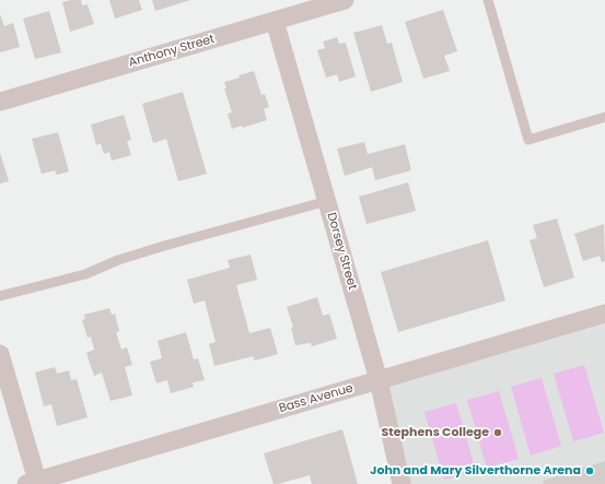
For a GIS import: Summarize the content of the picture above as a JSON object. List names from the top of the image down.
{
  "streets": {
    "street": ["Anthony Street", "Dorsey Street", "Bass Avenue"]
  },
  "crossings": [
    ["Anthony Street", "Dorsey Street"],
    ["Dorsey Street", "Bass Avenue"]
  ],
  "places": ["Stephens College", "John and Mary Silverthorne Arena"]
}
